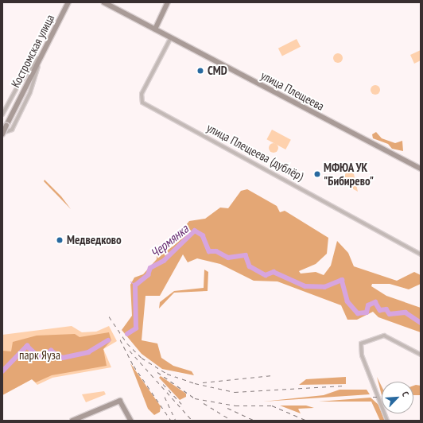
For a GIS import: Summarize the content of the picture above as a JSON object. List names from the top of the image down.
{
  "streets": {
    "main road": ["Костромская улица", "улица Плещеева"],
    "street": ["улица Плещеева (дублёр)"]
  },
  "crossings": [
    ["улица Плещеева", "улица Плещеева (дублёр)"]
  ],
  "water": ["Чермянка"],
  "parks": ["парк Яуза"],
  "places": ["CMD", "МФЮА УК \"Бибирево\"", "Медведково"],
  "north": "top right"
}
